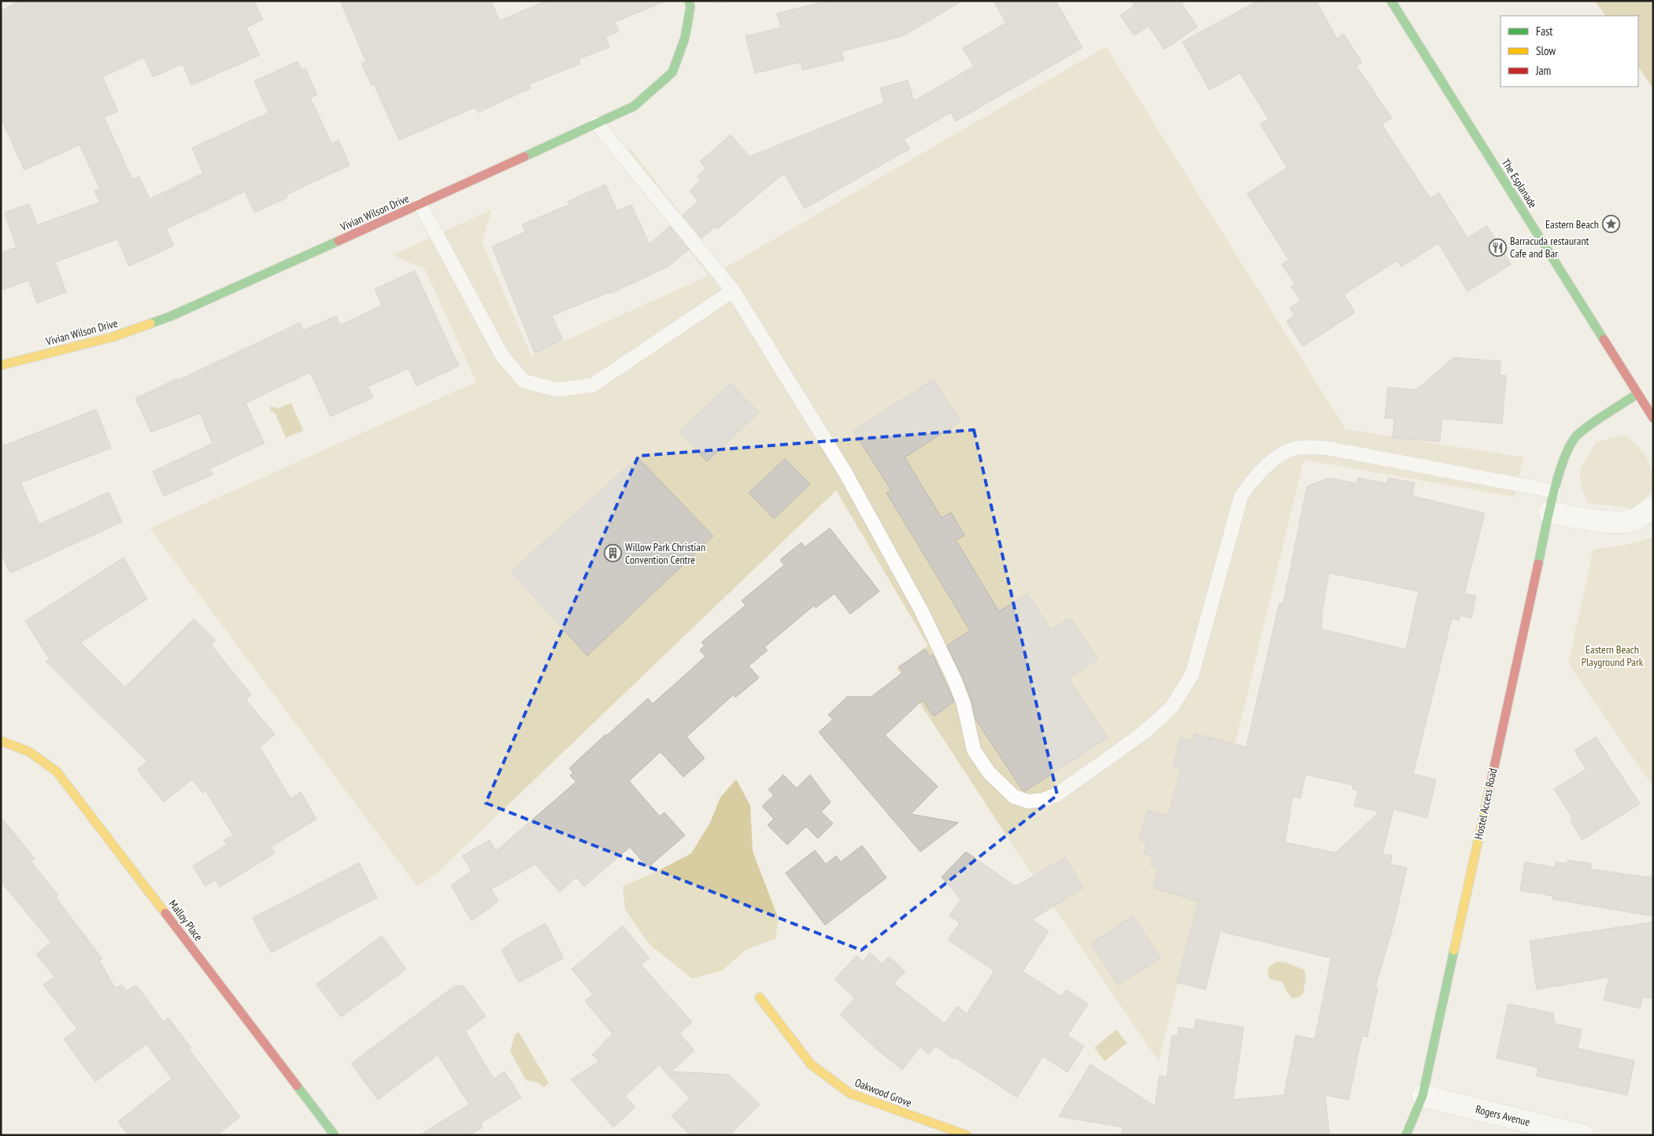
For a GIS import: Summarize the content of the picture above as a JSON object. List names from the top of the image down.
{
  "streets": {
    "street": [
      "The Esplanade",
      "Vivian Wilson Drive",
      "Hostel Access Road",
      "Malloy Place",
      "Oakwood Grove",
      "Rogers Avenue"
    ]
  },
  "crossings": [
    ["The Esplanade", "Hostel Access Road"],
    ["Hostel Access Road", "Rogers Avenue"]
  ],
  "parks": ["Eastern Beach Playground Park"],
  "places": {
    "place": ["Eastern Beach"],
    "restaurant": ["Barracuda restaurant Cafe and Bar"],
    "building": ["Willow Park Christian Convention Centre"]
  },
  "legend": ["Fast", "Slow", "Jam"]
}
